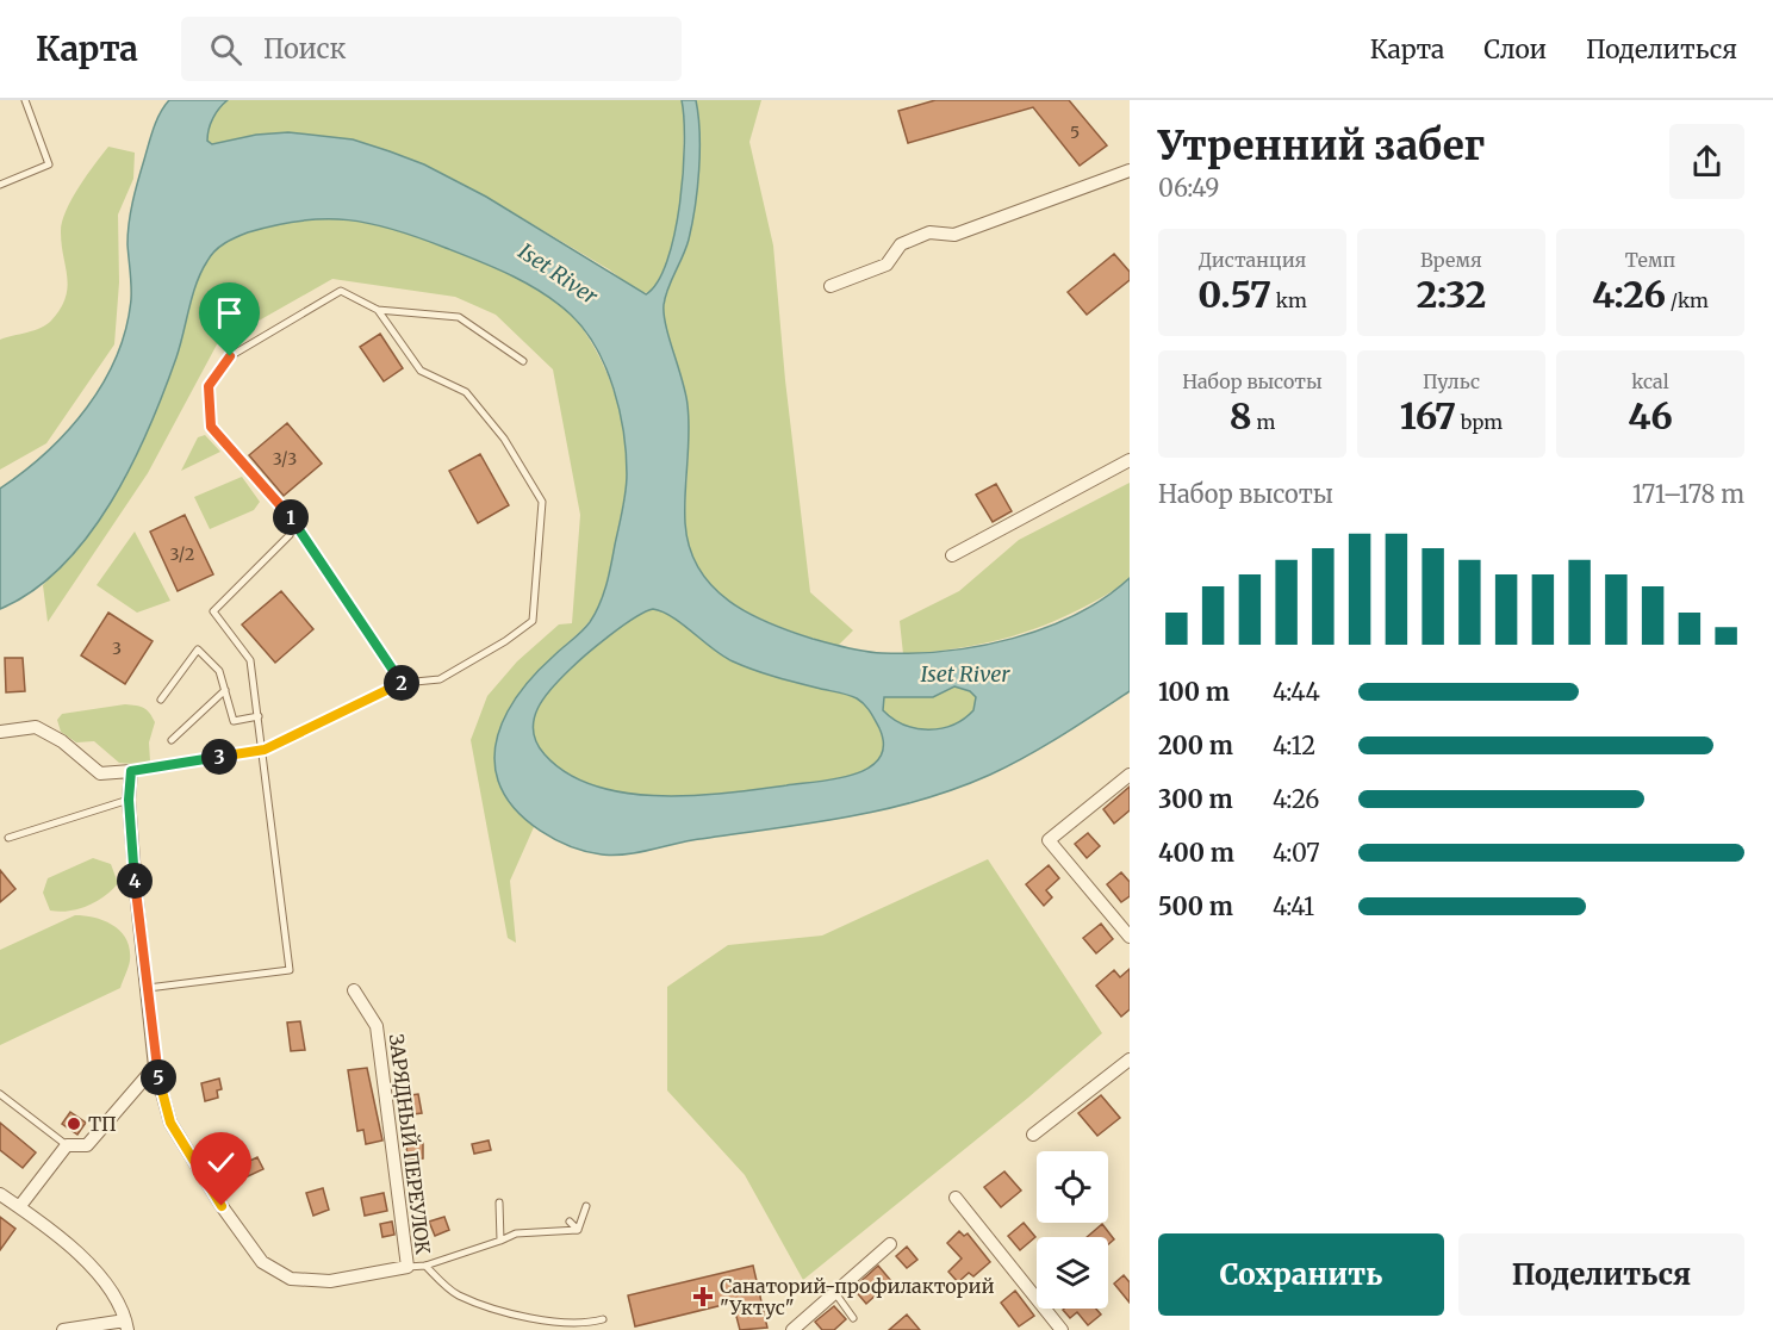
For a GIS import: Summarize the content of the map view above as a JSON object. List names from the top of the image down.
{
  "streets": {
    "street": ["ЗАРЯДНЫЙ ПЕРЕУЛОК"]
  },
  "water": ["Iset River"],
  "places": {
    "other": ["ТП"],
    "health": ["Санаторий-профилакторий \"Уктус\""]
  },
  "house_numbers": [
    "5",
    "3/3",
    "3/2",
    "3"
  ],
  "page": {
    "header": "Карта",
    "search": "Поиск",
    "nav": ["Карта", "Слои", "Поделиться"],
    "heading": ["Утренний забег", "06:49"],
    "stats": [
      ["Дистанция", "0.57 km"],
      ["Время", "2:32"],
      ["Темп", "4:26 /km"],
      ["Набор высоты", "8 m"],
      ["Пульс", "167 bpm"],
      ["kcal", "46"]
    ],
    "chart": ["Набор высоты", "171–178 m"],
    "pins": [
      "1",
      "2",
      "3",
      "4",
      "5"
    ],
    "list": [
      {
        "name": "100 m",
        "note": "4:44"
      },
      {
        "name": "200 m",
        "note": "4:12"
      },
      {
        "name": "300 m",
        "note": "4:26"
      },
      {
        "name": "400 m",
        "note": "4:07"
      },
      {
        "name": "500 m",
        "note": "4:41"
      }
    ],
    "buttons": ["Сохранить", "Поделиться"]
  }
}
